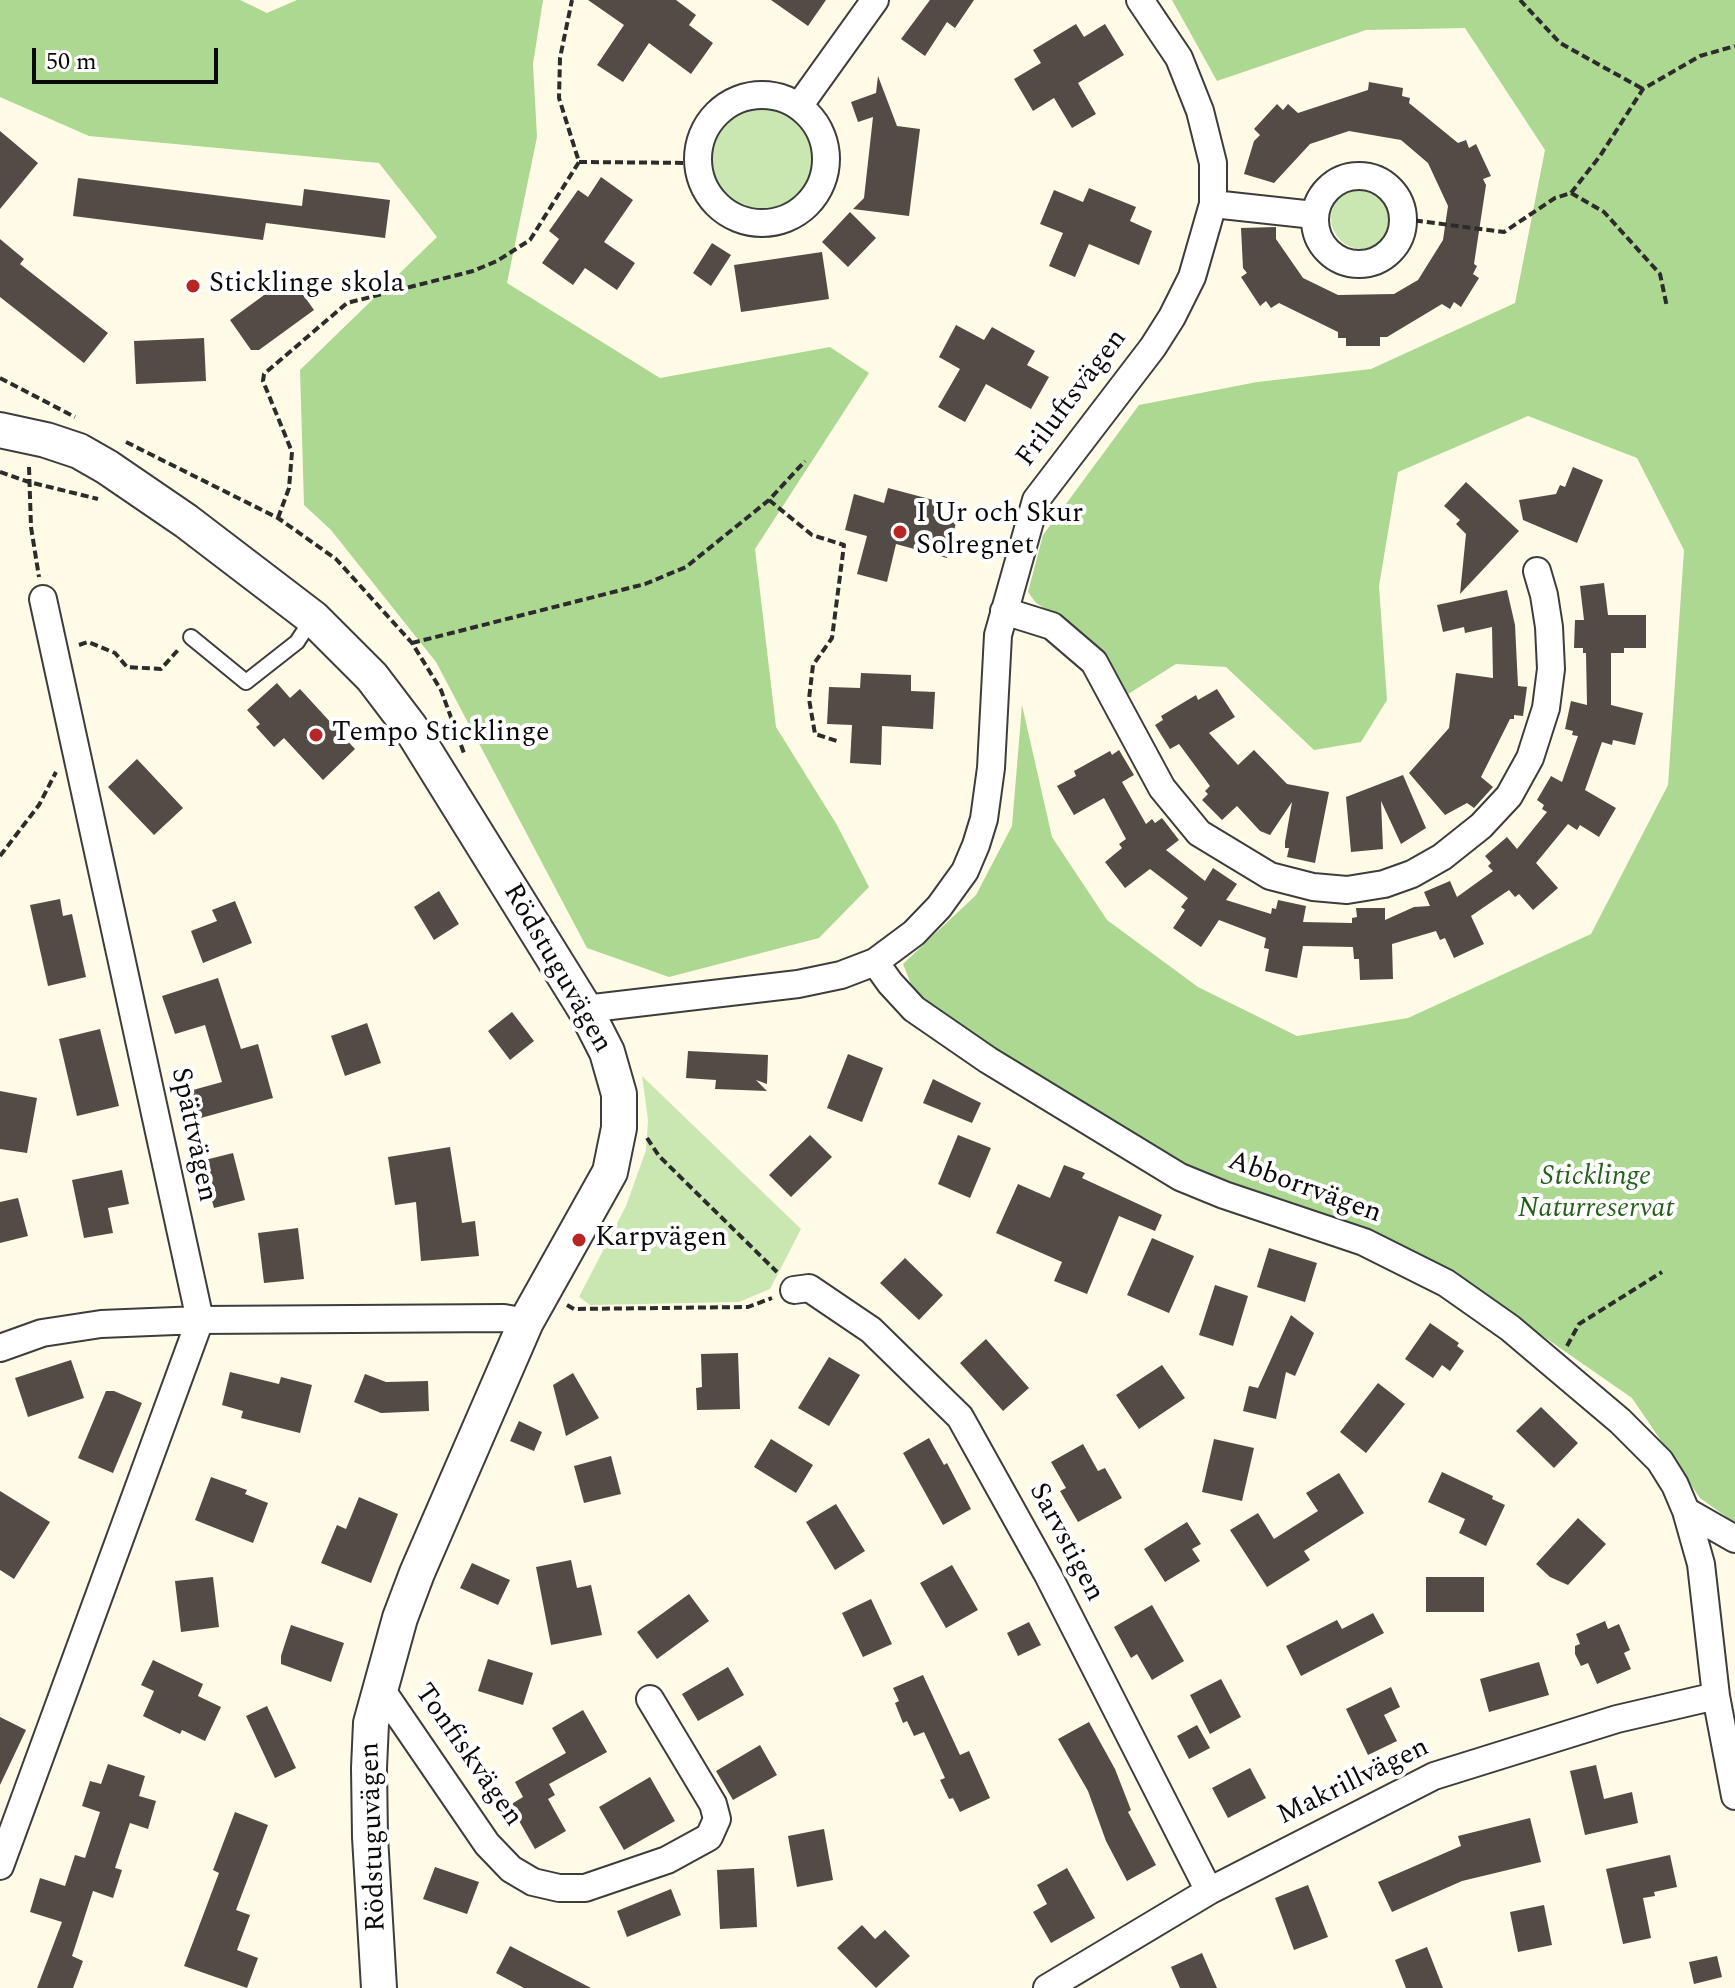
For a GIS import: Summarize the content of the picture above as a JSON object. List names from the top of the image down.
{
  "streets": {
    "street": [
      "Friluftsvägen",
      "Rödstuguvägen",
      "Spättvägen",
      "Abborrvägen",
      "Sarvstigen",
      "Tonfiskvägen",
      "Makrillvägen"
    ]
  },
  "crossings": [
    ["Friluftsvägen", "Abborrvägen"],
    ["Rödstuguvägen", "Tonfiskvägen"],
    ["Abborrvägen", "Makrillvägen"],
    ["Sarvstigen", "Makrillvägen"]
  ],
  "parks": ["Sticklinge Naturreservat"],
  "places": [
    "Sticklinge skola",
    "I Ur och Skur Solregnet",
    "Tempo Sticklinge",
    "Karpvägen"
  ],
  "scale_bar": "50 m"
}
